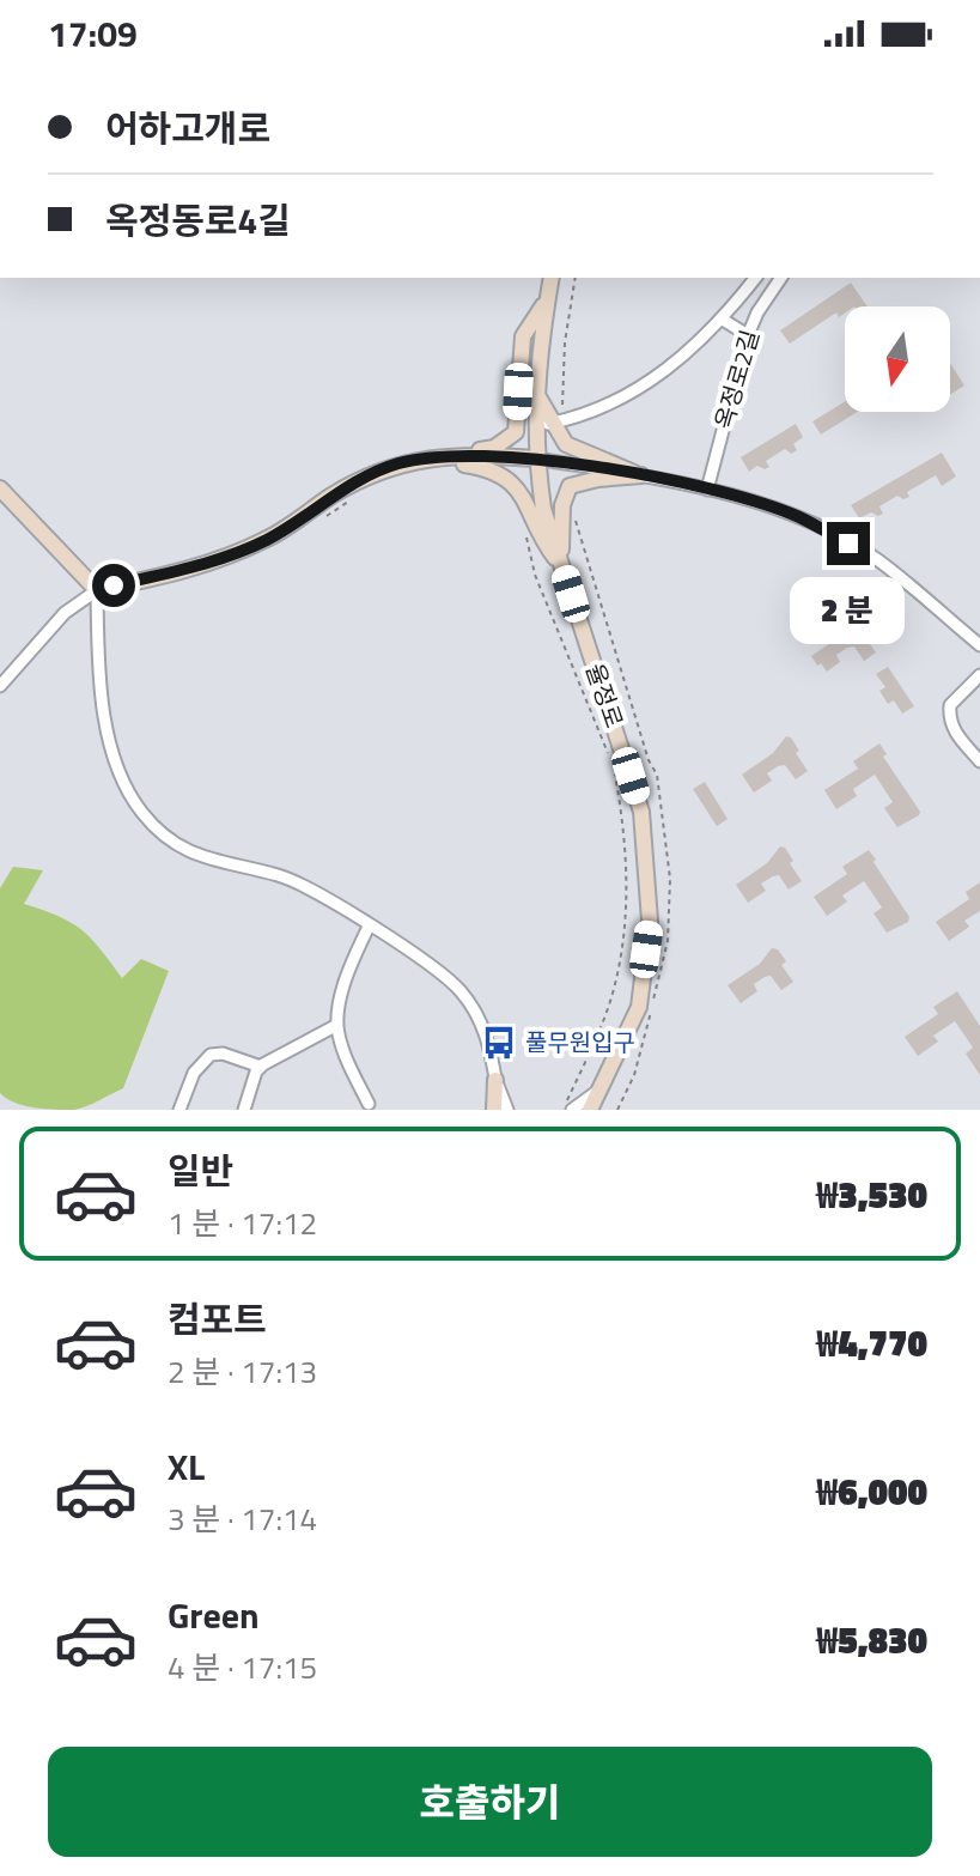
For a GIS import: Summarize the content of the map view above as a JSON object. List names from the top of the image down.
{
  "streets": {
    "main road": ["율정로"],
    "street": ["옥정로2길"]
  },
  "places": {
    "bus stop": ["풀무원입구"]
  },
  "north": "bottom",
  "page": {
    "status": "17:09",
    "banner": ["어하고개로", "옥정동로4길"],
    "bubble": "2 분",
    "list": [
      {
        "name": "일반",
        "note": "1 분 · 17:12",
        "value": "₩3,530"
      },
      {
        "name": "컴포트",
        "note": "2 분 · 17:13",
        "value": "₩4,770"
      },
      {
        "name": "XL",
        "note": "3 분 · 17:14",
        "value": "₩6,000"
      },
      {
        "name": "Green",
        "note": "4 분 · 17:15",
        "value": "₩5,830"
      }
    ],
    "buttons": "호출하기"
  }
}
